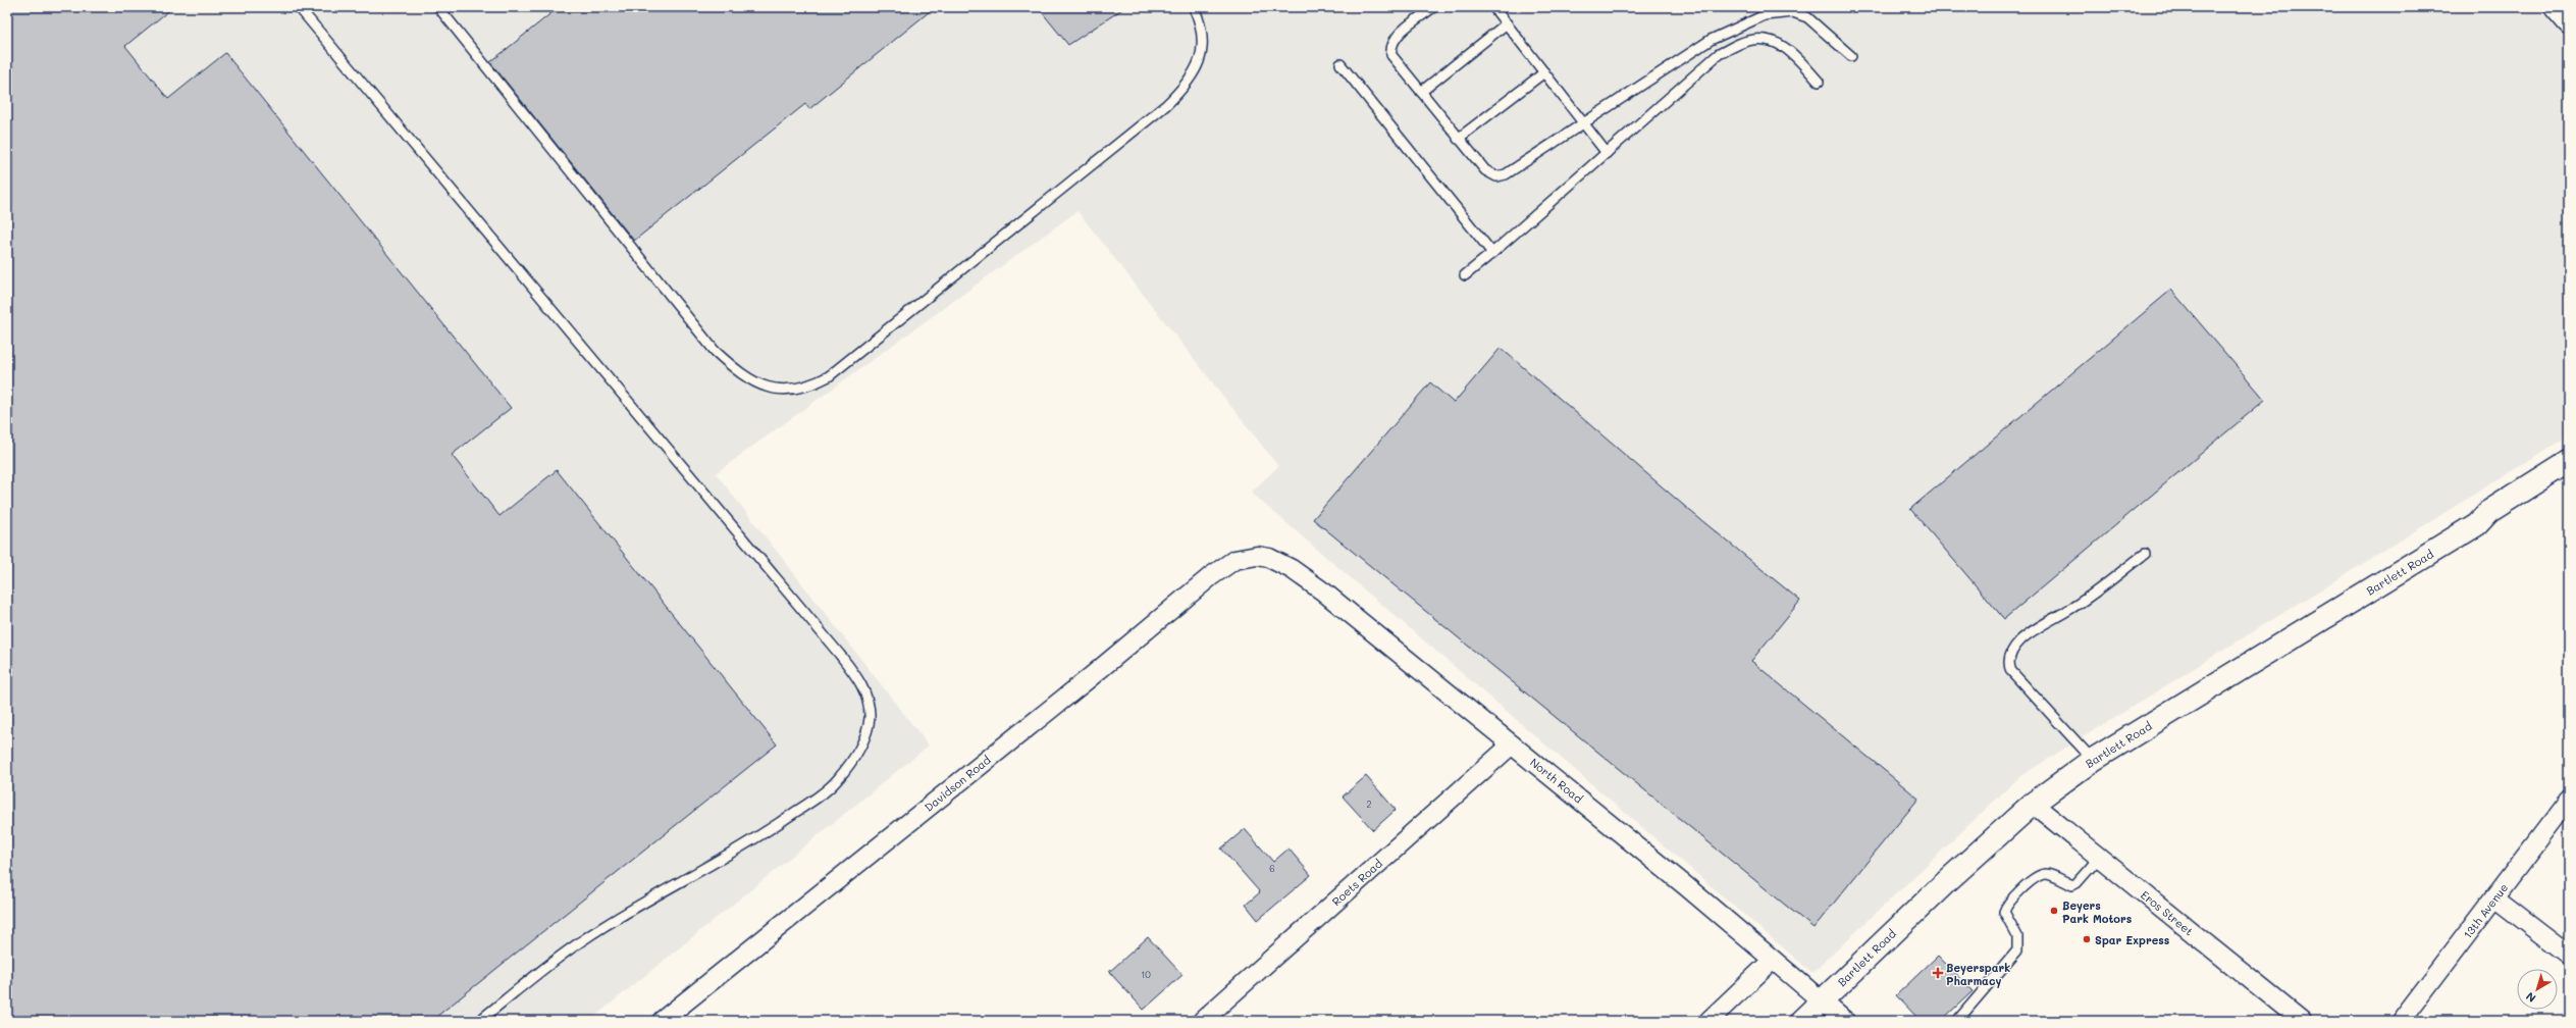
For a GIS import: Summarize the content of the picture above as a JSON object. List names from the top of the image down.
{
  "streets": {
    "street": [
      "Bartlett Road",
      "North Road",
      "Davidson Road",
      "Roets Road",
      "13th Avenue",
      "Eros Street"
    ]
  },
  "crossings": [
    ["Bartlett Road", "North Road"],
    ["Bartlett Road", "Eros Street"],
    ["North Road", "Davidson Road"],
    ["North Road", "Roets Road"]
  ],
  "places": {
    "other": ["Beyers Park Motors", "Spar Express"],
    "health": ["Beyerspark Pharmacy"]
  },
  "house_numbers": ["2", "6", "10"],
  "north": "bottom left"
}
